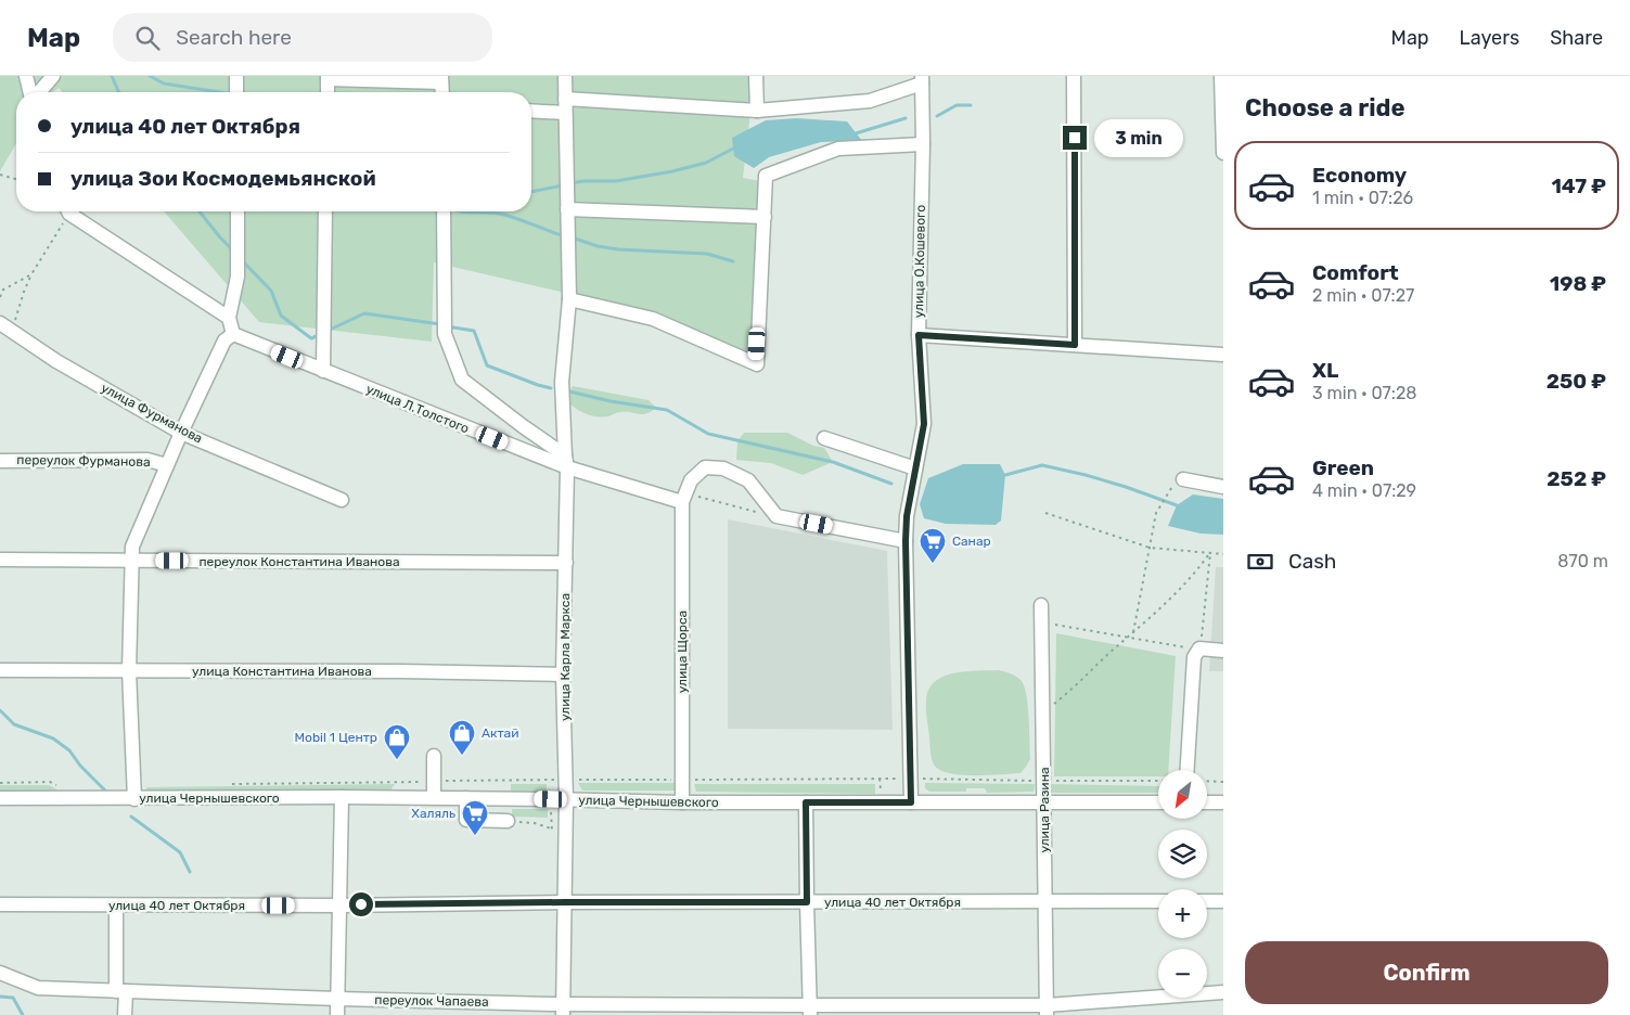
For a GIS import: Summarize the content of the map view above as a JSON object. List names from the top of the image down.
{
  "streets": {
    "street": [
      "улица О.Кошевого",
      "улица Л.Толстого",
      "улица Фурманова",
      "переулок Фурманова",
      "переулок Константина Иванова",
      "улица Щорса",
      "улица Карла Маркса",
      "улица Константина Иванова",
      "улица Чернышевского",
      "улица Разина",
      "улица 40 лет Октября",
      "переулок Чапаева"
    ]
  },
  "crossings": [
    ["улица О.Кошевого", "улица Чернышевского"],
    ["улица Л.Толстого", "улица Щорса"],
    ["улица Л.Толстого", "улица Карла Маркса"],
    ["переулок Константина Иванова", "улица Карла Маркса"],
    ["улица Щорса", "улица Чернышевского"],
    ["улица Карла Маркса", "улица Константина Иванова"],
    ["улица Карла Маркса", "улица Чернышевского"],
    ["улица Карла Маркса", "улица 40 лет Октября"],
    ["улица Карла Маркса", "переулок Чапаева"],
    ["улица Чернышевского", "улица Разина"],
    ["улица Разина", "улица 40 лет Октября"],
    ["улица Разина", "переулок Чапаева"]
  ],
  "places": {
    "supermarket": ["Санар", "Халяль"],
    "shop": ["Актай", "Mobil 1 Центр"]
  },
  "north": "bottom left",
  "page": {
    "header": "Map",
    "search": "Search here",
    "nav": ["Map", "Layers", "Share"],
    "heading": "Choose a ride",
    "banner": ["улица 40 лет Октября", "улица Зои Космодемьянской"],
    "bubble": "3 min",
    "list": [
      {
        "name": "Economy",
        "note": "1 min · 07:26",
        "value": "147 ₽"
      },
      {
        "name": "Comfort",
        "note": "2 min · 07:27",
        "value": "198 ₽"
      },
      {
        "name": "XL",
        "note": "3 min · 07:28",
        "value": "250 ₽"
      },
      {
        "name": "Green",
        "note": "4 min · 07:29",
        "value": "252 ₽"
      }
    ],
    "pay": ["Cash", "870 m"],
    "map_buttons": ["+", "−"],
    "buttons": "Confirm"
  }
}
